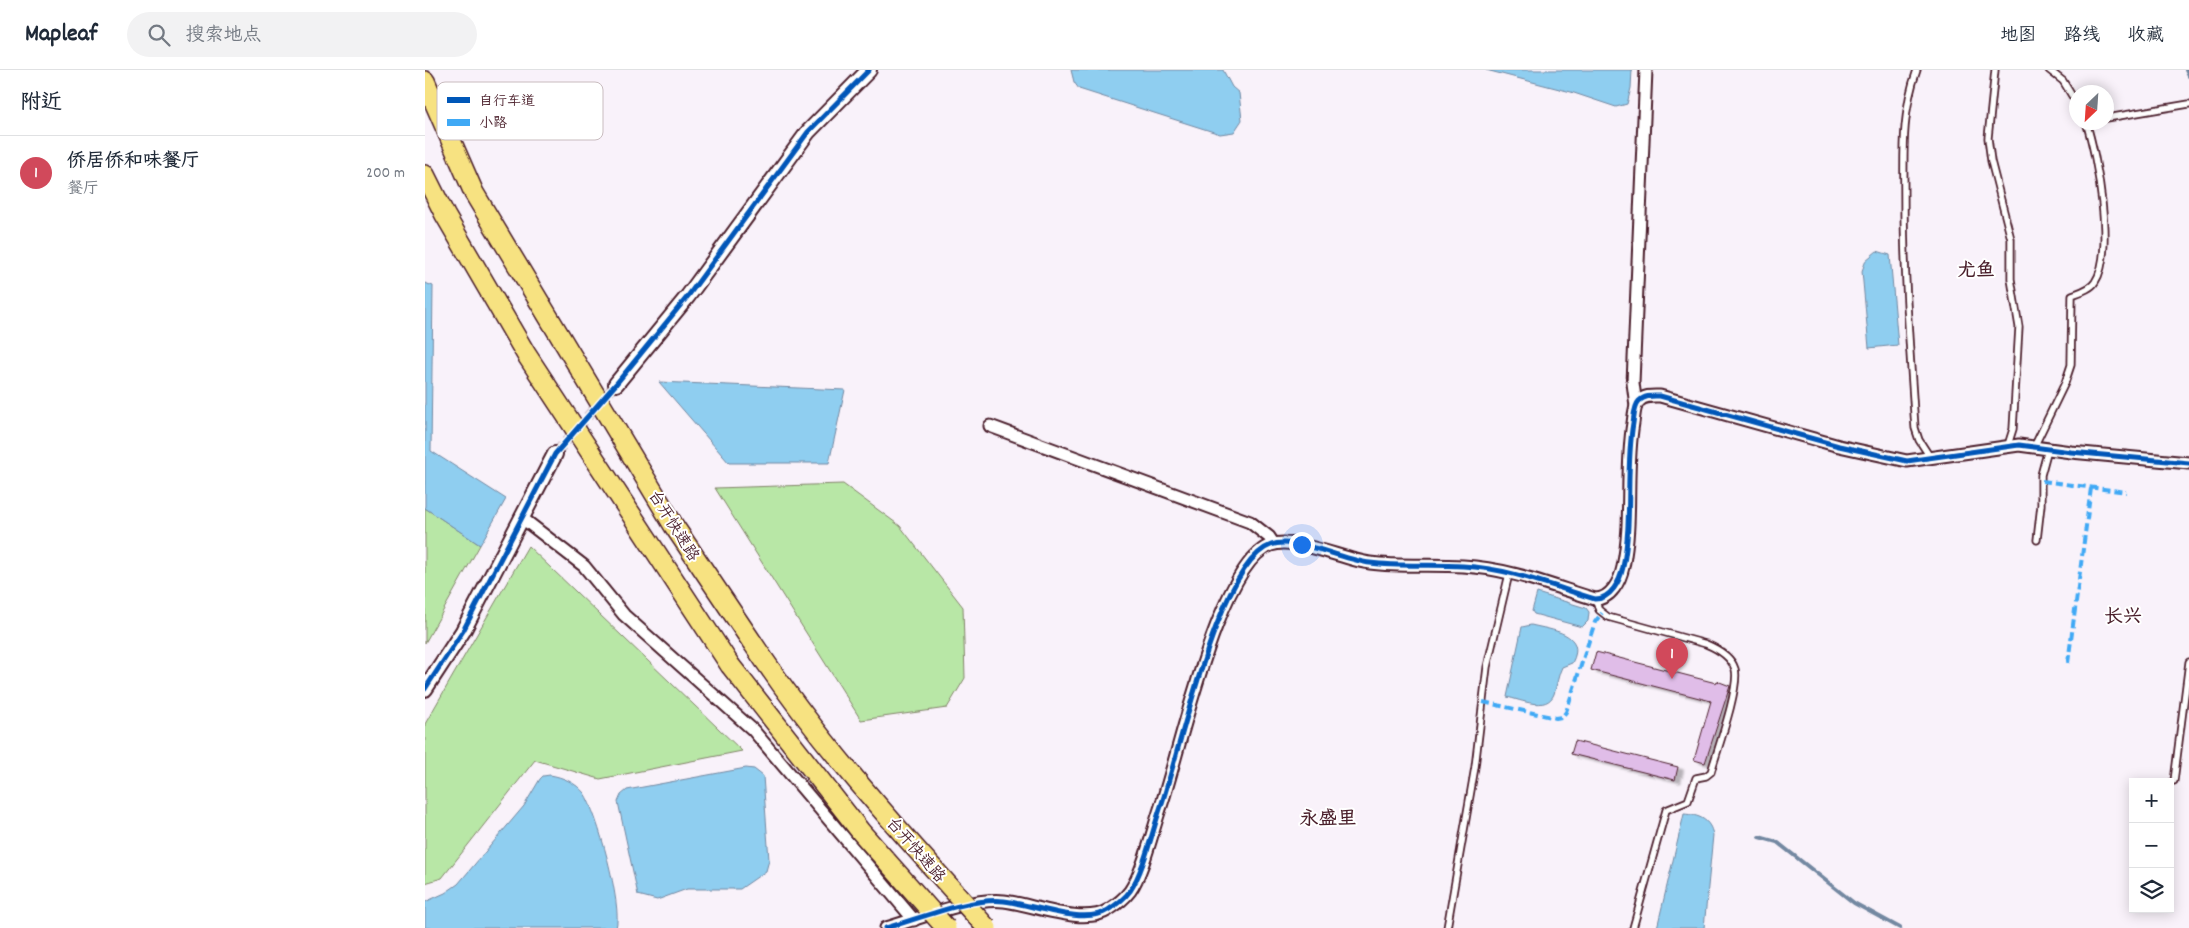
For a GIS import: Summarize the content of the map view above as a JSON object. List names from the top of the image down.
{
  "streets": {
    "highway": ["台开快速路"]
  },
  "districts": ["尤鱼", "长兴", "永盛里"],
  "legend": ["自行车道", "小路"],
  "north": "bottom left",
  "page": {
    "header": "Mapleaf",
    "search": "搜索地点",
    "nav": ["地图", "路线", "收藏"],
    "heading": "附近",
    "list": [
      {
        "mark": "1",
        "name": "侨居侨和味餐厅",
        "note": "餐厅",
        "value": "200 m"
      }
    ],
    "pins": "1",
    "map_buttons": ["+", "−"]
  }
}
